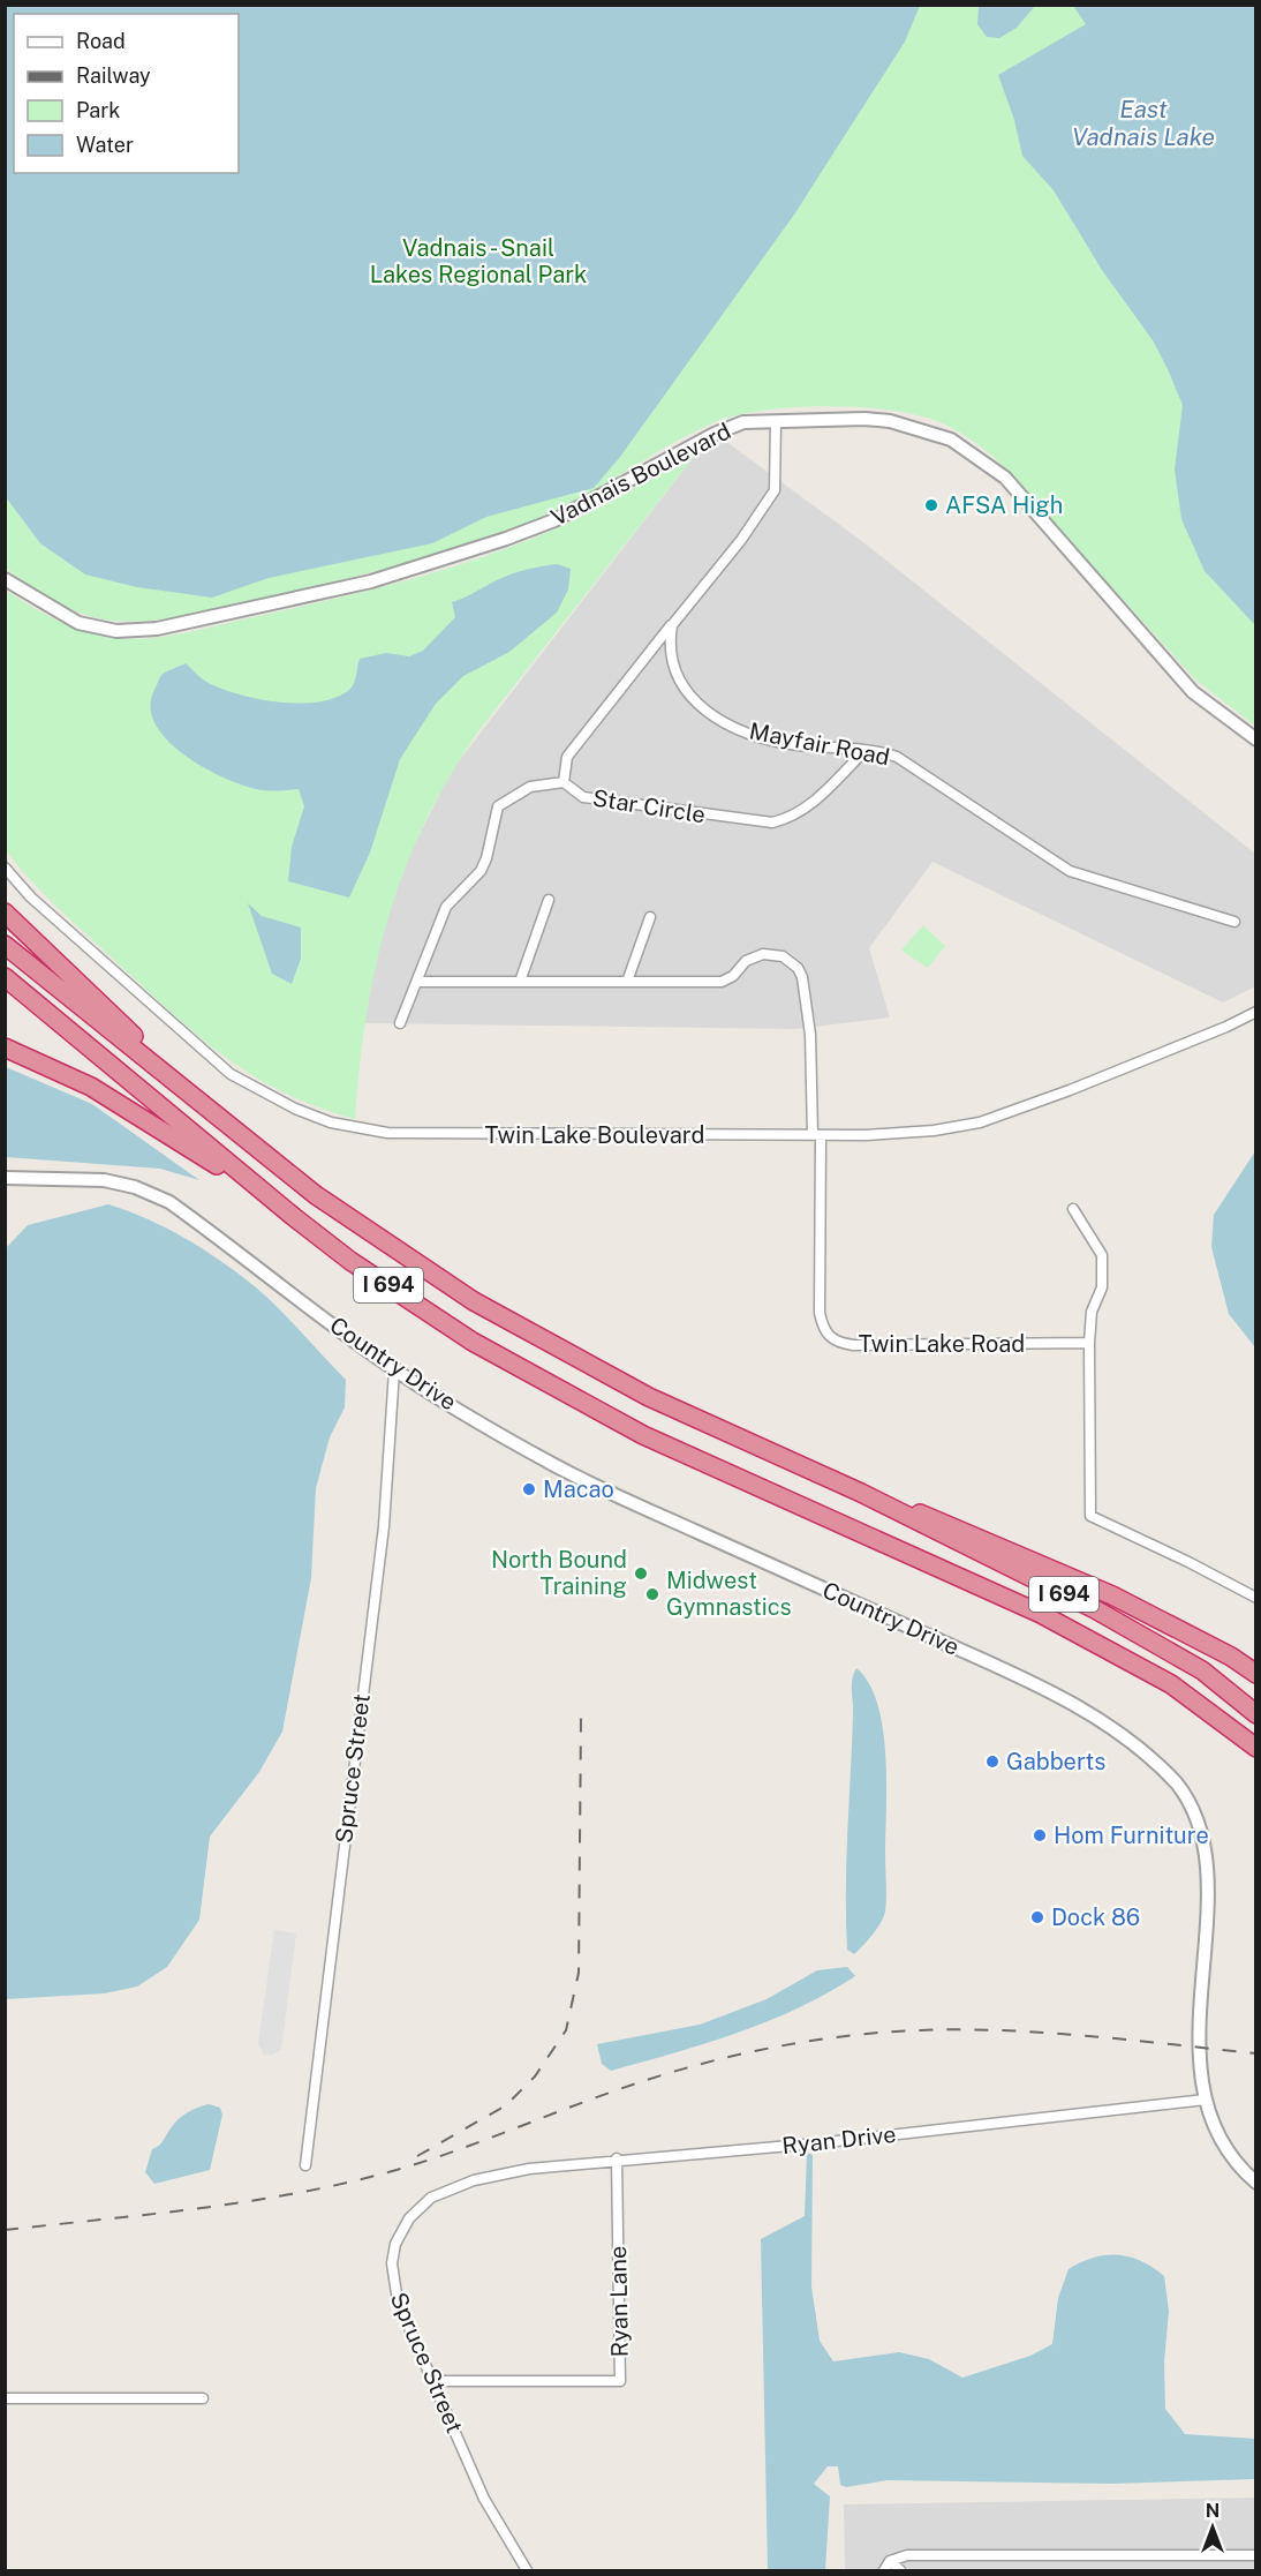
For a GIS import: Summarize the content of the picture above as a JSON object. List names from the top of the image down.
{
  "streets": {
    "highway": ["I 694"],
    "street": [
      "Vadnais Boulevard",
      "Mayfair Road",
      "Star Circle",
      "Twin Lake Boulevard",
      "Twin Lake Road",
      "Country Drive",
      "Spruce Street",
      "Ryan Drive",
      "Ryan Lane"
    ]
  },
  "crossings": [
    ["Mayfair Road", "Star Circle"],
    ["Twin Lake Boulevard", "Twin Lake Road"],
    ["Country Drive", "Spruce Street"],
    ["Country Drive", "Ryan Drive"],
    ["Spruce Street", "Ryan Drive"],
    ["Spruce Street", "Ryan Lane"],
    ["Ryan Drive", "Ryan Lane"]
  ],
  "water": ["East Vadnais Lake"],
  "parks": ["Vadnais - Snail Lakes Regional Park"],
  "places": [
    "AFSA High",
    "Macao",
    "North Bound Training",
    "Midwest Gymnastics",
    "Gabberts",
    "Hom Furniture",
    "Dock 86"
  ],
  "legend": [
    "Road",
    "Railway",
    "Park",
    "Water"
  ],
  "north": "top"
}
